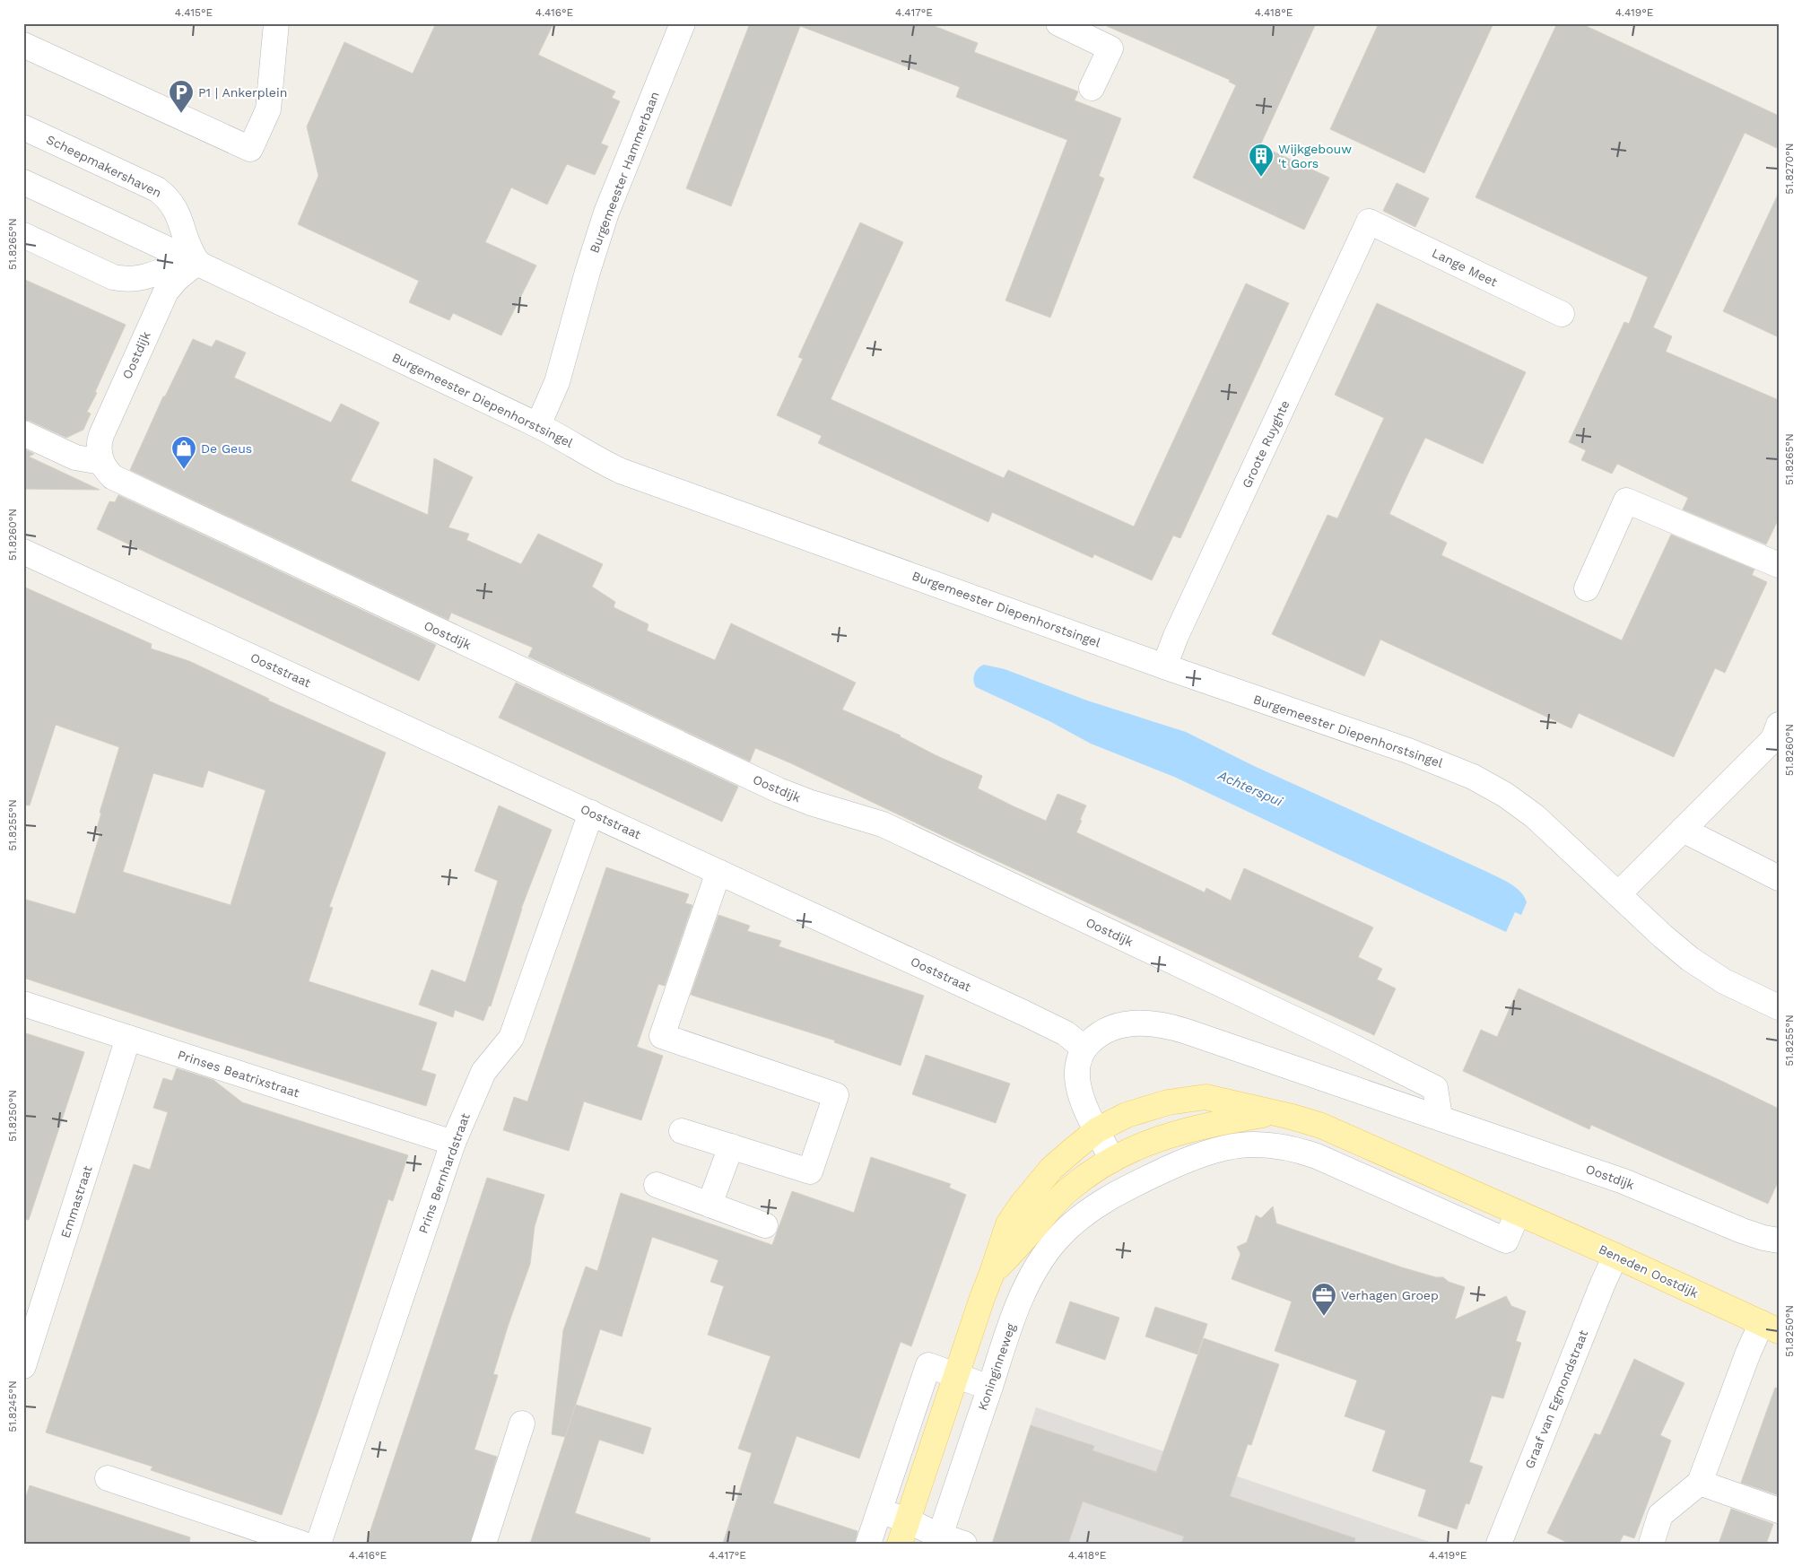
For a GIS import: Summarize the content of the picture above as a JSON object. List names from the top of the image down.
{
  "streets": {
    "main road": ["Beneden Oostdijk"],
    "street": [
      "Scheepmakershaven",
      "Burgemeester Hammerbaan",
      "Lange Meet",
      "Oostdijk",
      "Burgemeester Diepenhorstsingel",
      "Groote Ruyghte",
      "Ooststraat",
      "Prinses Beatrixstraat",
      "Prins Bernhardstraat",
      "Emmastraat",
      "Koninginneweg",
      "Graaf van Egmondstraat"
    ]
  },
  "crossings": [
    ["Scheepmakershaven", "Oostdijk"],
    ["Scheepmakershaven", "Burgemeester Diepenhorstsingel"],
    ["Burgemeester Hammerbaan", "Burgemeester Diepenhorstsingel"],
    ["Lange Meet", "Groote Ruyghte"],
    ["Oostdijk", "Burgemeester Diepenhorstsingel"],
    ["Oostdijk", "Ooststraat"],
    ["Burgemeester Diepenhorstsingel", "Groote Ruyghte"],
    ["Ooststraat", "Prins Bernhardstraat"],
    ["Prinses Beatrixstraat", "Prins Bernhardstraat"],
    ["Prinses Beatrixstraat", "Emmastraat"],
    ["Beneden Oostdijk", "Graaf van Egmondstraat"]
  ],
  "water": ["Achterspui"],
  "places": {
    "parking": ["P1 | Ankerplein"],
    "building": ["Wijkgebouw 't Gors"],
    "shop": ["De Geus"],
    "office": ["Verhagen Groep"]
  },
  "coordinates": [
    "4.415°E",
    "4.416°E",
    "4.417°E",
    "4.418°E",
    "4.419°E",
    "51.8270°N",
    "51.8265°N",
    "51.8260°N",
    "51.8255°N",
    "51.8250°N",
    "51.8245°N"
  ]
}
